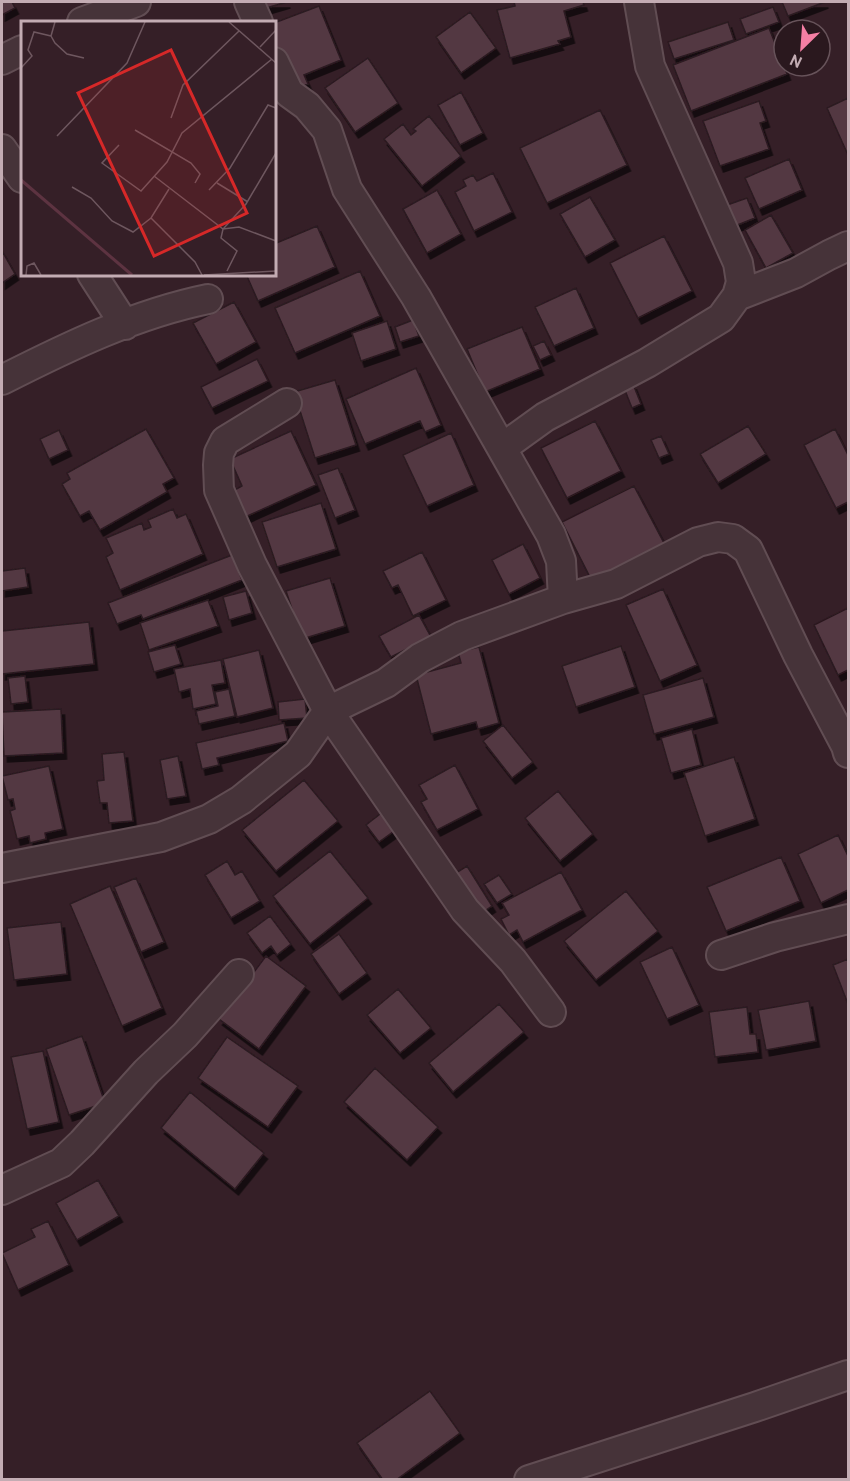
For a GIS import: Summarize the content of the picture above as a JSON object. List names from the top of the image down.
{
  "north": "bottom left"
}
